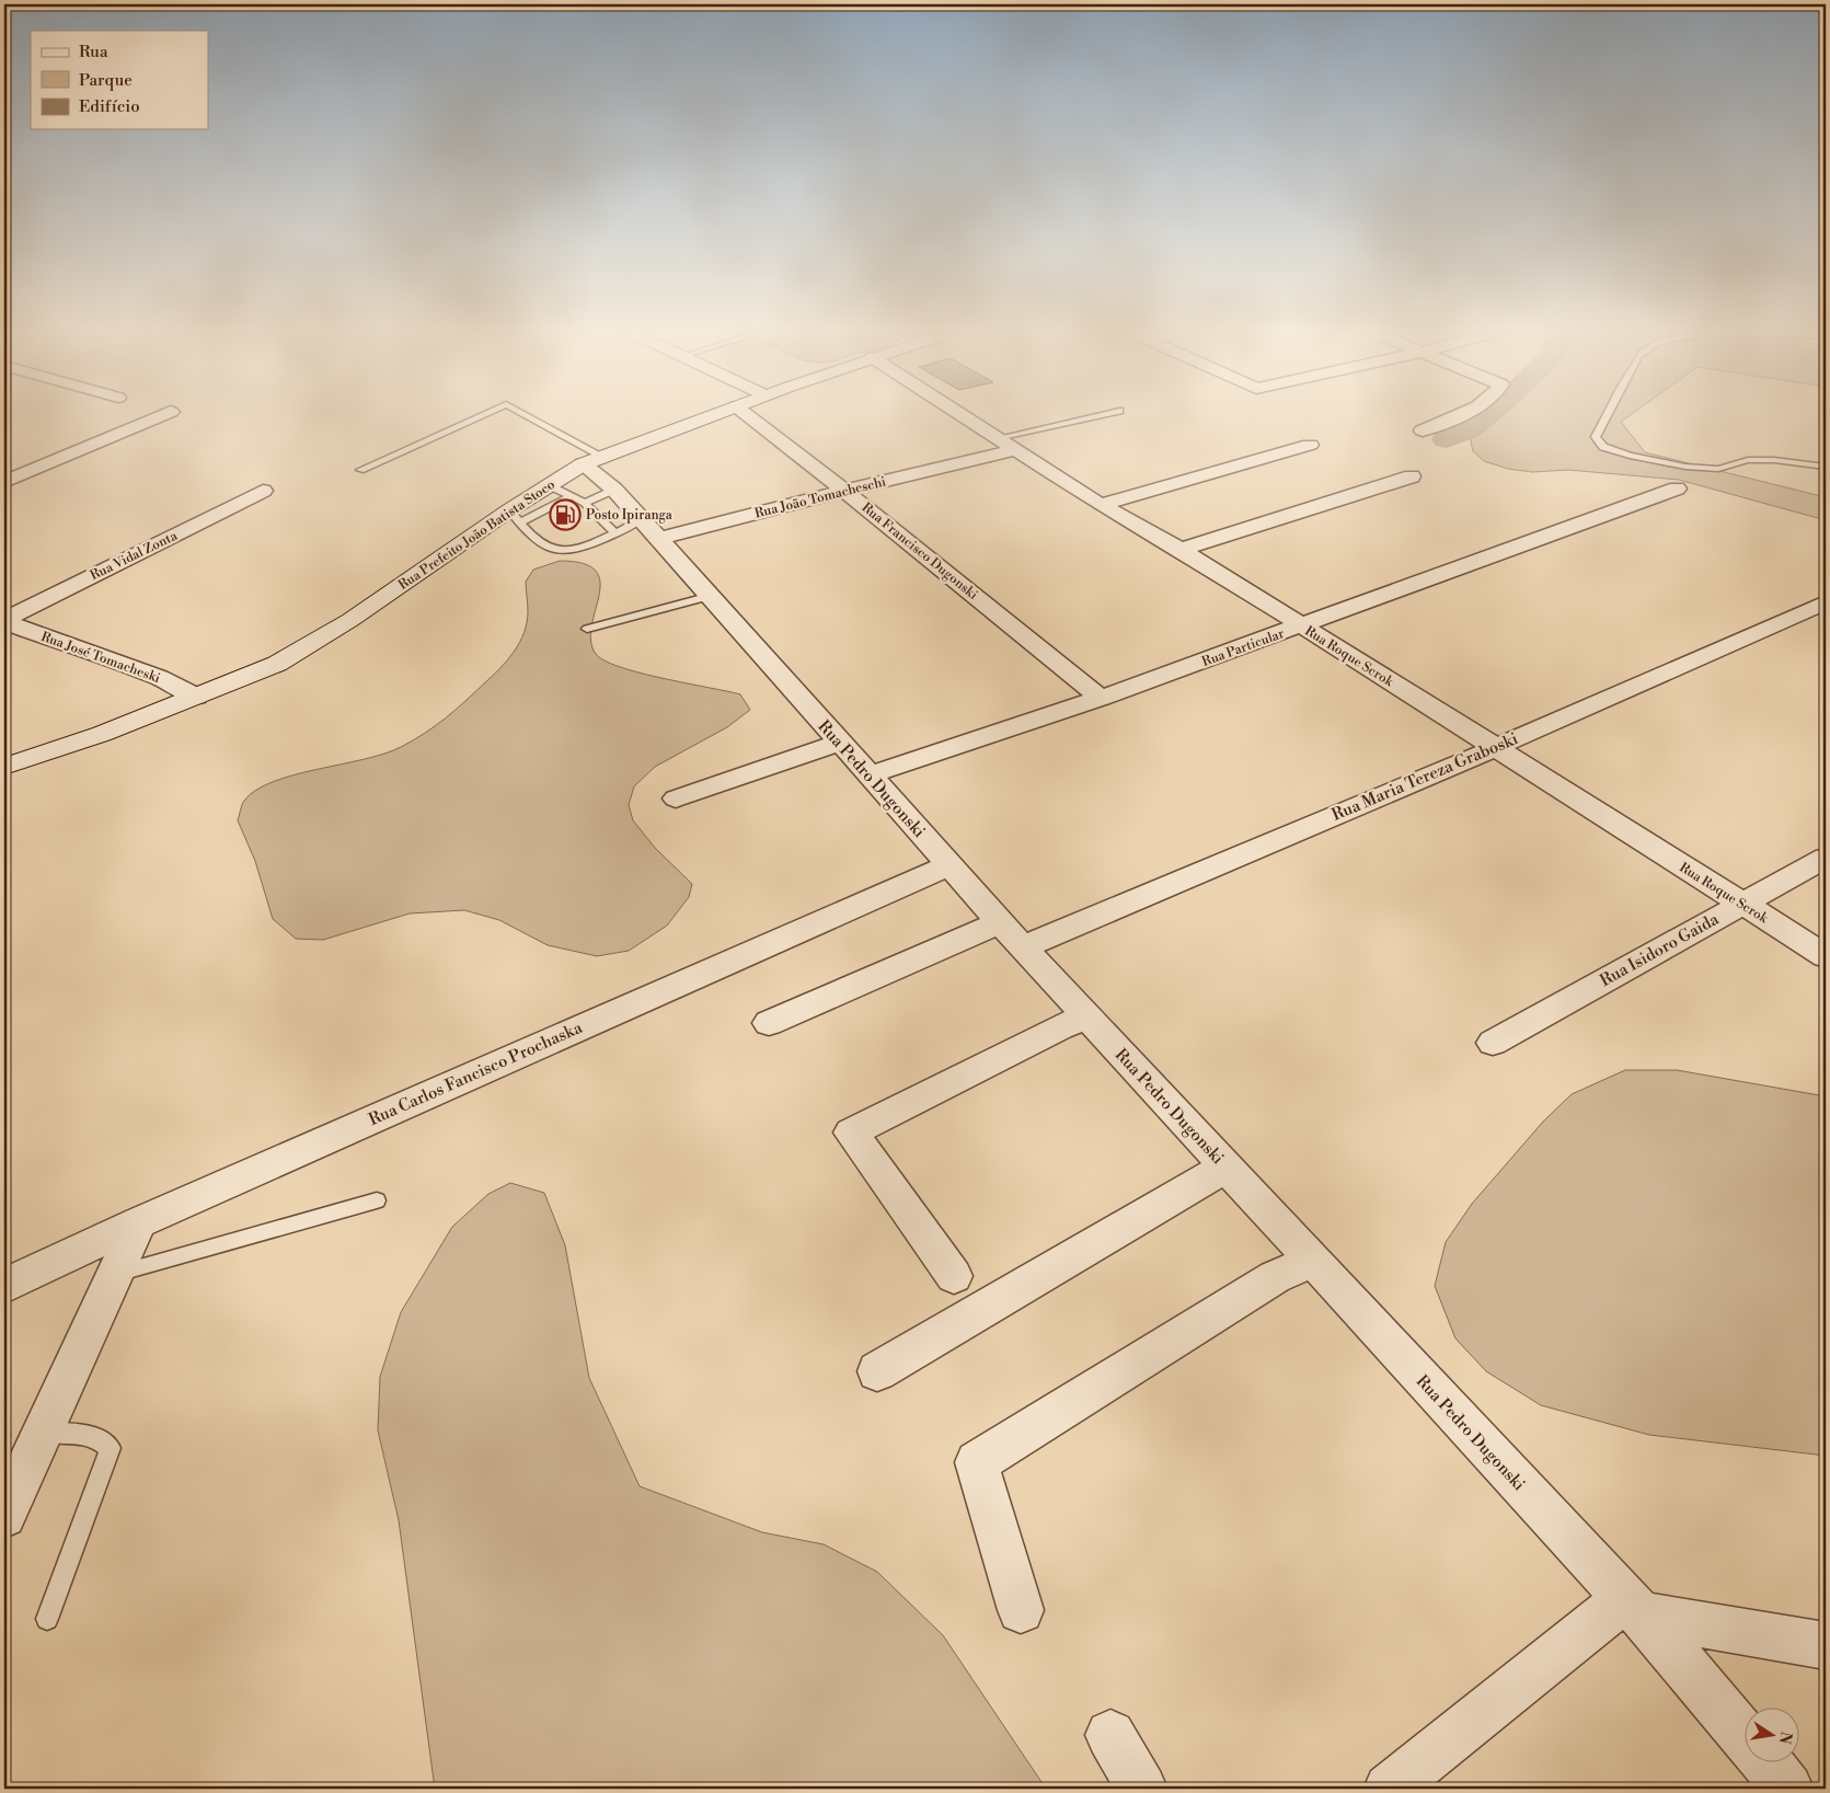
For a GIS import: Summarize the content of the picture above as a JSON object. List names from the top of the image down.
{
  "streets": {
    "main road": ["Rua Prefeito João Batista Stoco"],
    "street": [
      "Rua João Tomacheschi",
      "Rua Francisco Dugonski",
      "Rua Vidal Zonta",
      "Rua Particular",
      "Rua Roque Scrok",
      "Rua José Tomacheski",
      "Rua Maria Tereza Graboski",
      "Rua Pedro Dugonski",
      "Rua Isidoro Gaida",
      "Rua Carlos Fancisco Prochaska"
    ]
  },
  "crossings": [
    ["Rua João Tomacheschi", "Rua Francisco Dugonski"],
    ["Rua João Tomacheschi", "Rua Roque Scrok"],
    ["Rua João Tomacheschi", "Rua Pedro Dugonski"],
    ["Rua Prefeito João Batista Stoco", "Rua José Tomacheski"],
    ["Rua Prefeito João Batista Stoco", "Rua Pedro Dugonski"],
    ["Rua Francisco Dugonski", "Rua Particular"],
    ["Rua Vidal Zonta", "Rua José Tomacheski"],
    ["Rua Particular", "Rua Roque Scrok"],
    ["Rua Particular", "Rua Pedro Dugonski"],
    ["Rua Roque Scrok", "Rua Maria Tereza Graboski"],
    ["Rua Roque Scrok", "Rua Isidoro Gaida"],
    ["Rua Maria Tereza Graboski", "Rua Pedro Dugonski"],
    ["Rua Pedro Dugonski", "Rua Carlos Fancisco Prochaska"]
  ],
  "places": {
    "fuel station": ["Posto Ipiranga"]
  },
  "legend": ["Rua", "Parque", "Edifício"],
  "north": "right"
}
